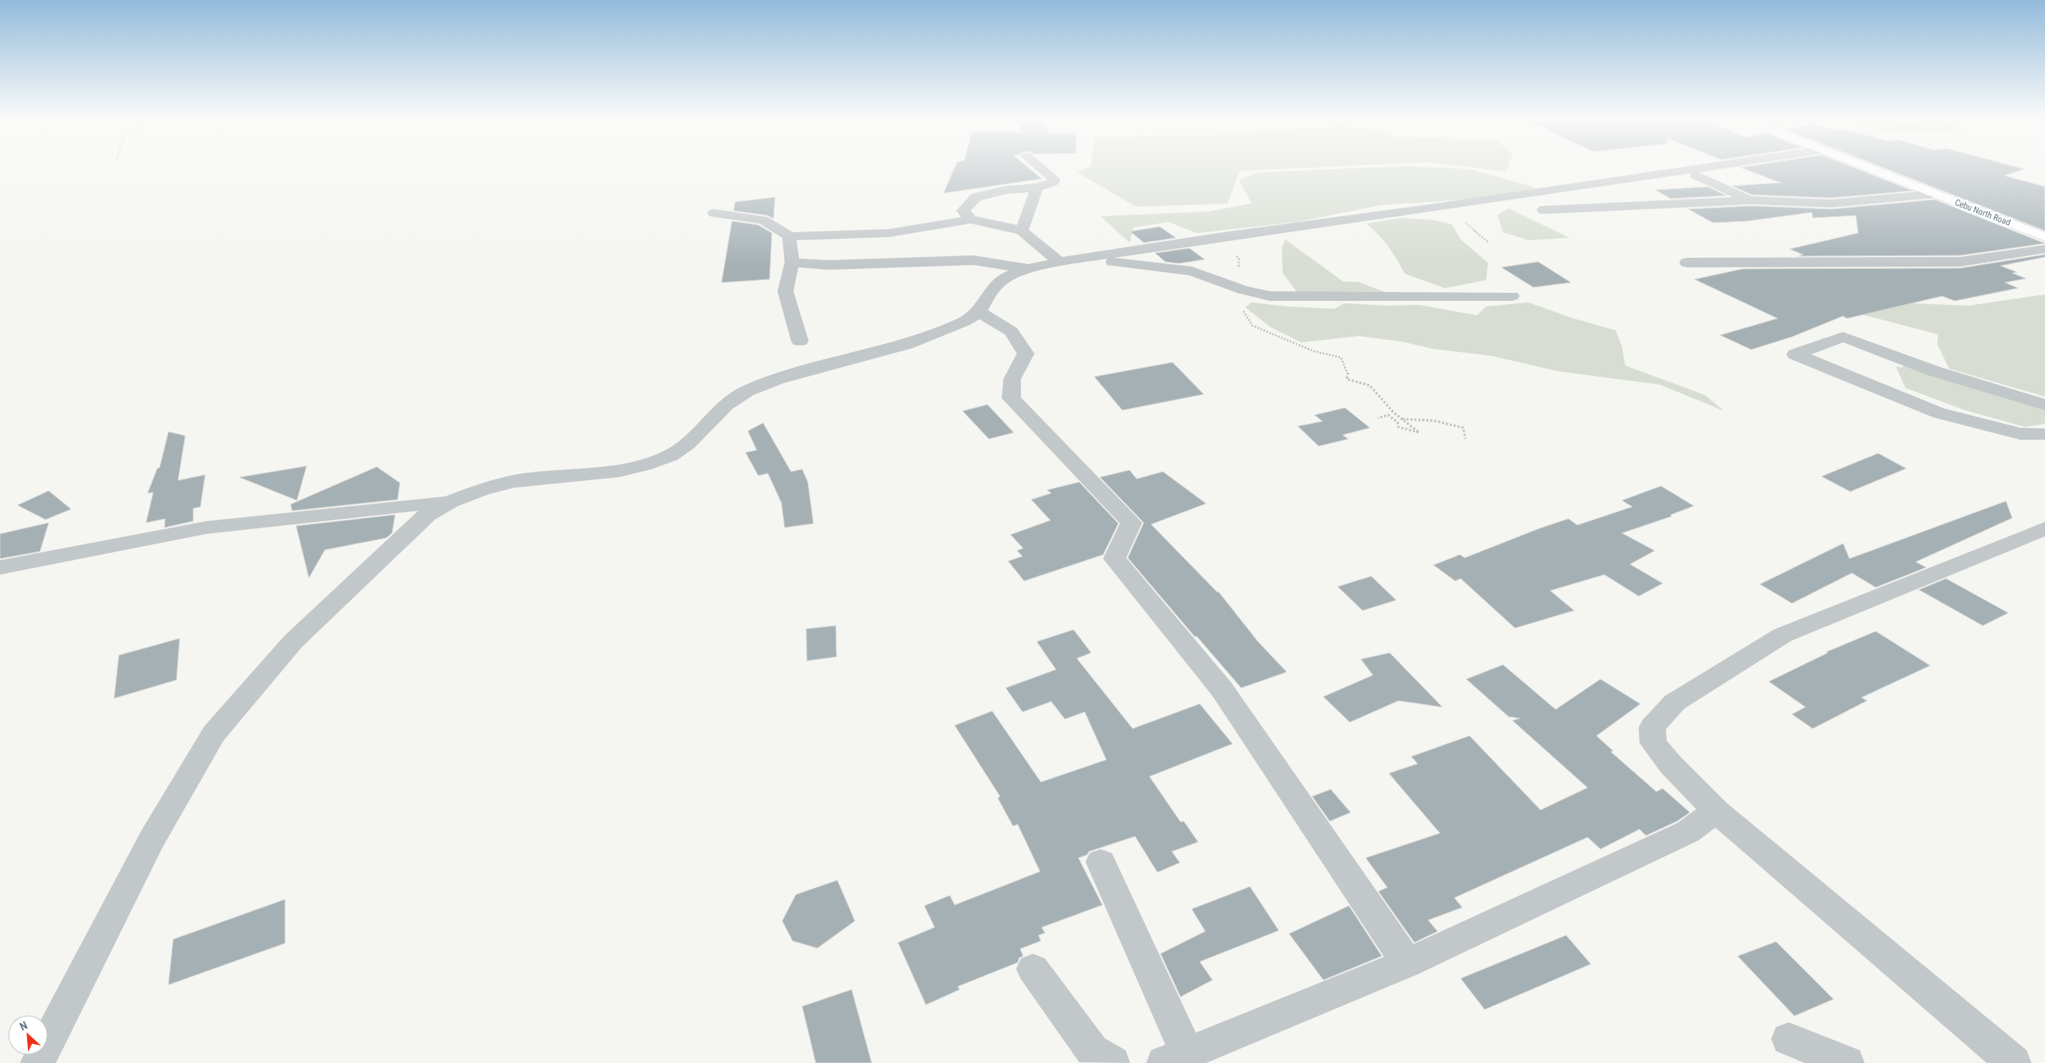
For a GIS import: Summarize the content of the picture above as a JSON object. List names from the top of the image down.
{
  "streets": {
    "highway": ["Cebu North Road"]
  },
  "north": "top left"
}
